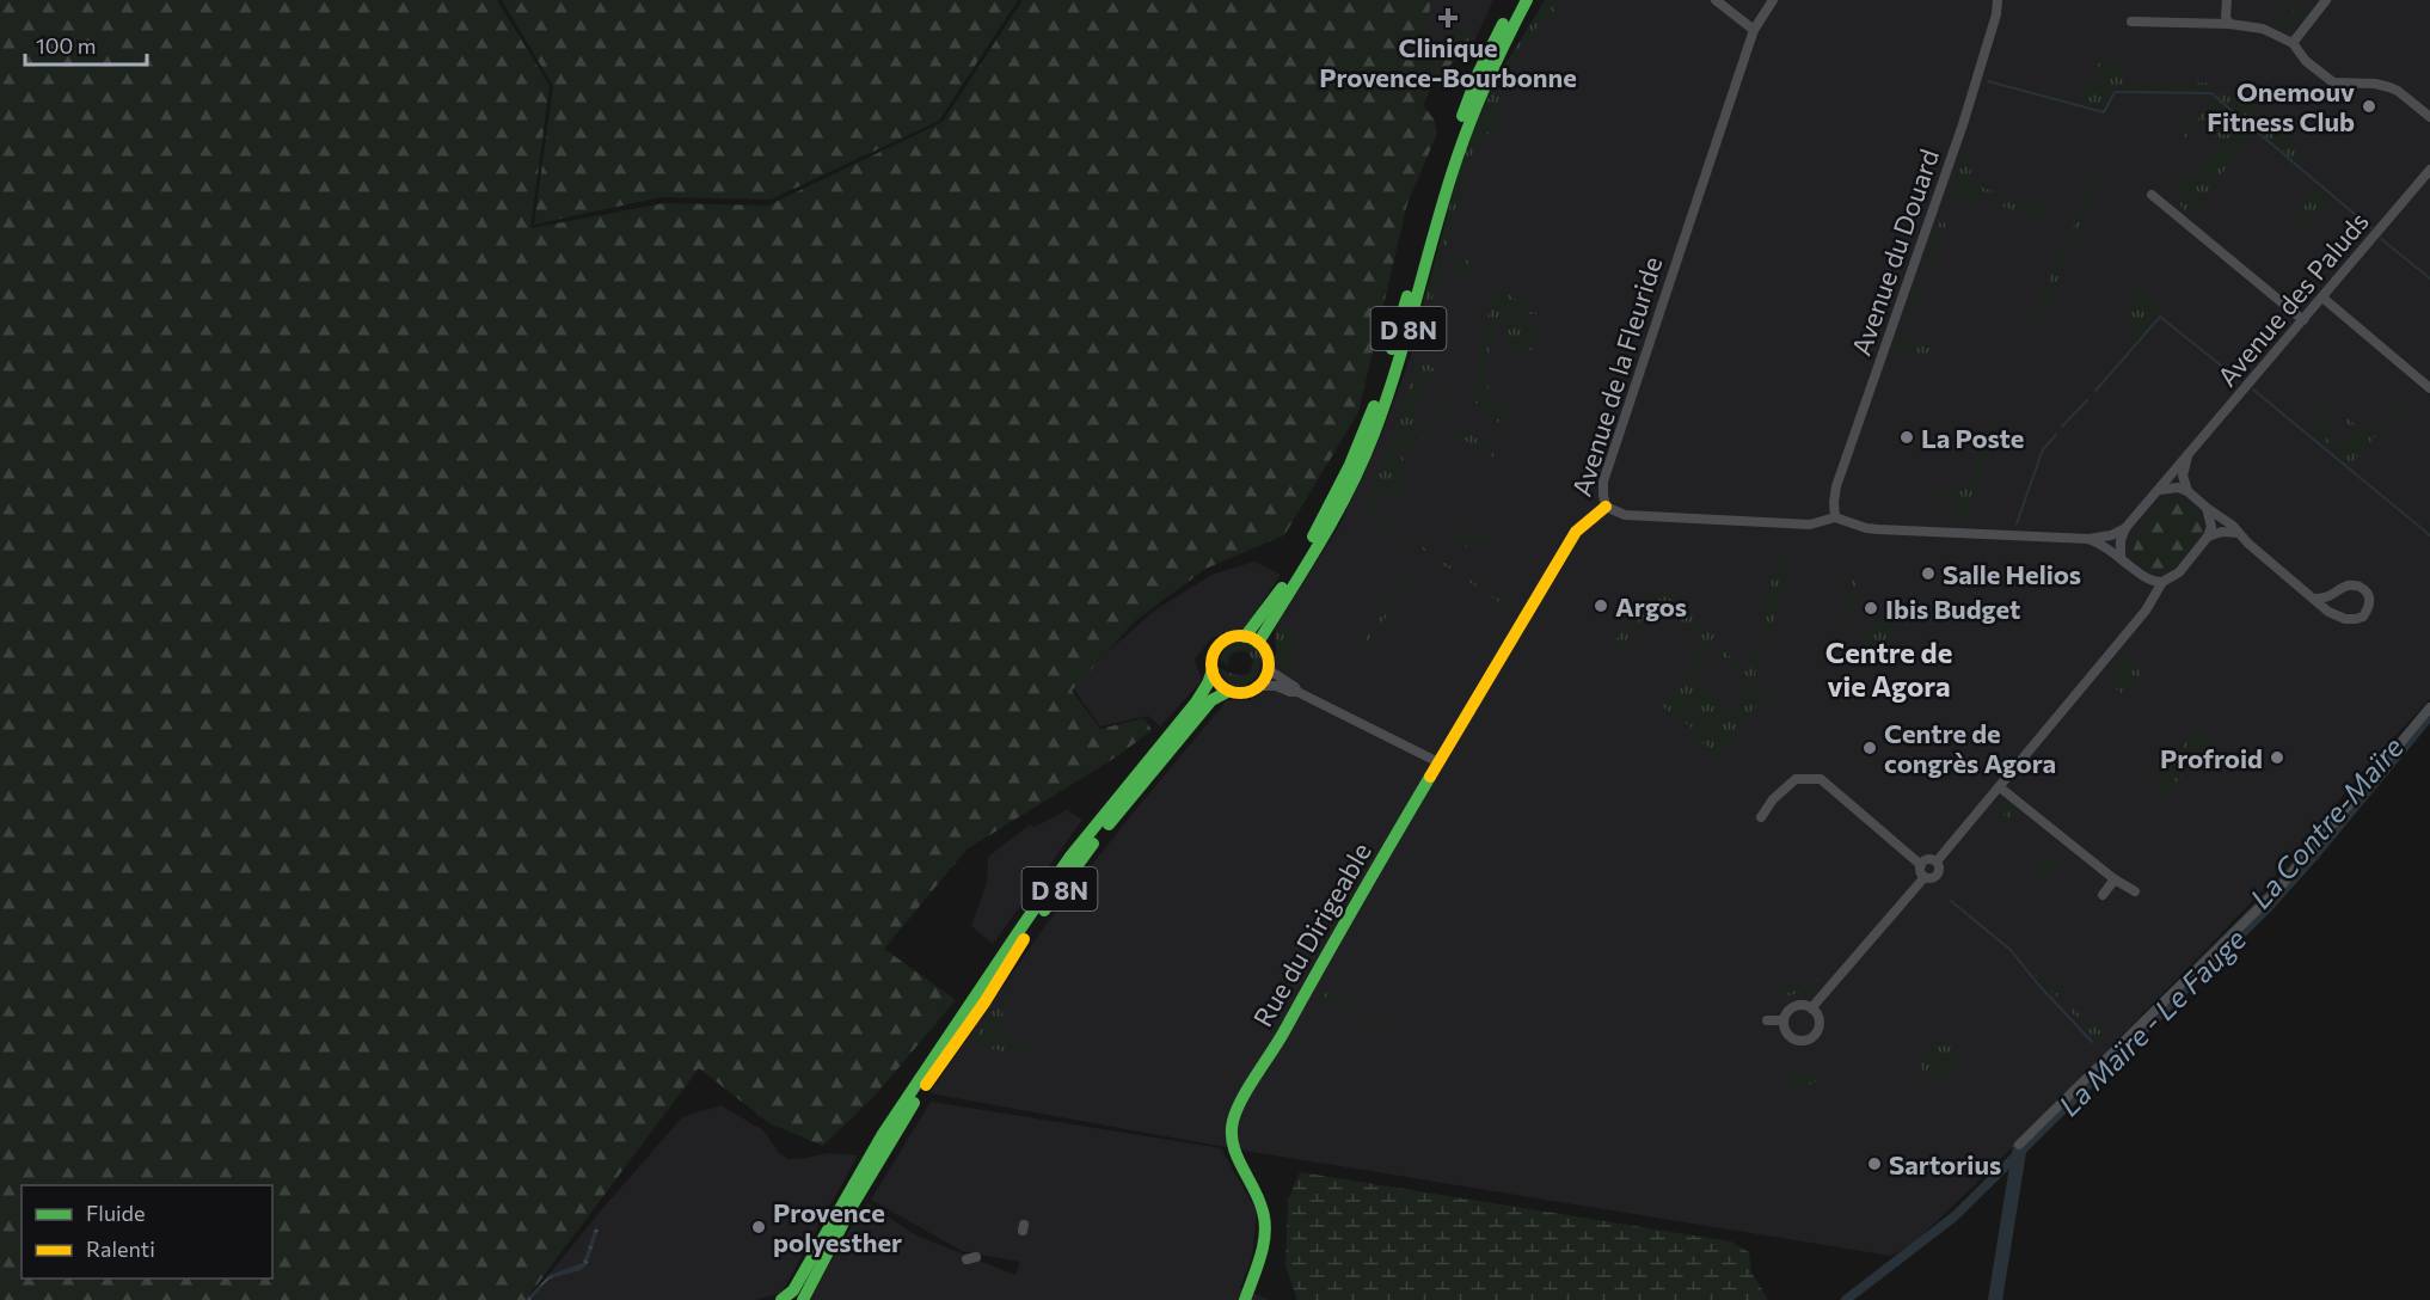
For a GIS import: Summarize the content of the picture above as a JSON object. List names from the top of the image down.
{
  "streets": {
    "main road": ["D 8N", "Avenue de la Fleuride", "Rue du Dirigeable"],
    "street": ["Avenue du Douard", "Avenue des Paluds"]
  },
  "crossings": [
    ["Avenue de la Fleuride", "Rue du Dirigeable"]
  ],
  "districts": ["Centre de vie Agora"],
  "water": ["La Contre-Maïre", "La Maïre - Le Fauge"],
  "places": {
    "health": ["Clinique Provence-Bourbonne"],
    "other": [
      "Onemouv Fitness Club",
      "La Poste",
      "Salle Helios",
      "Argos",
      "Ibis Budget",
      "Centre de congrès Agora",
      "Profroid",
      "Sartorius",
      "Provence polyesther"
    ]
  },
  "legend": ["Fluide", "Ralenti"],
  "scale_bar": "100 m"
}
